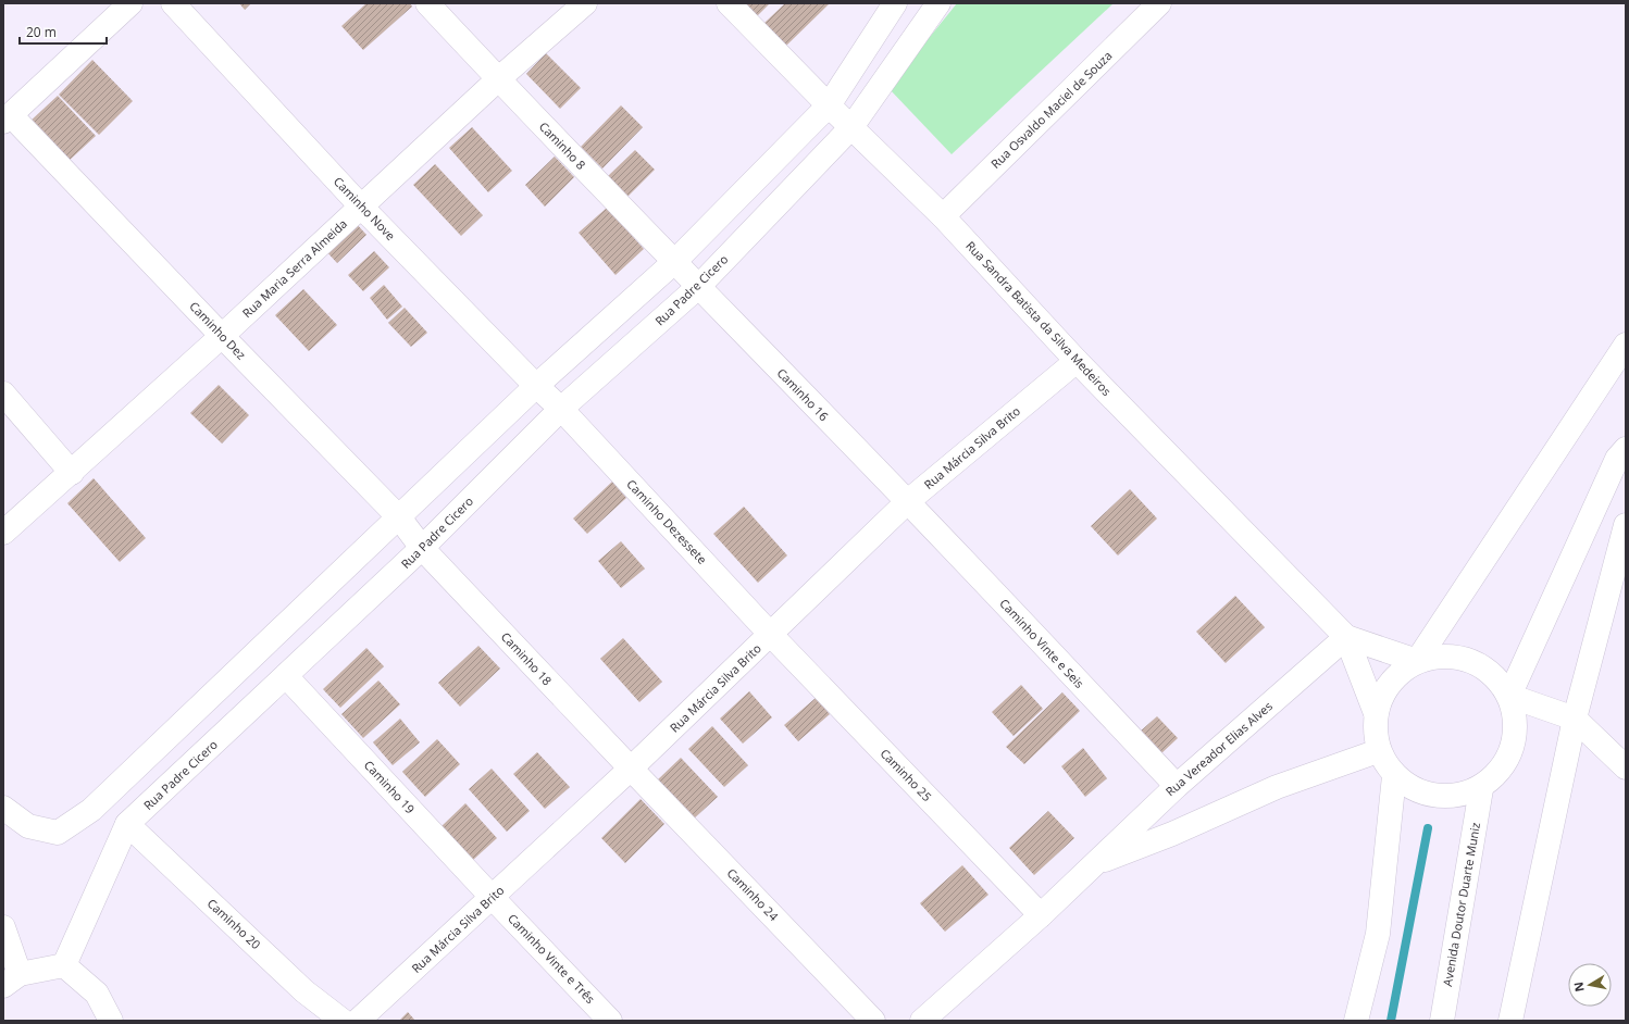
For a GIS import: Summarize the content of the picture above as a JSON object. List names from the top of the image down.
{
  "streets": {
    "street": [
      "Rua Osvaldo Maciel de Souza",
      "Caminho 8",
      "Caminho Nove",
      "Rua Maria Serra Almeida",
      "Rua Padre Cicero",
      "Rua Sandra Batista da Silva Medeiros",
      "Caminho Dez",
      "Caminho 16",
      "Rua Márcia Silva Brito",
      "Caminho Dezessete",
      "Caminho Vinte e Seis",
      "Caminho 18",
      "Rua Vereador Elias Alves",
      "Caminho 25",
      "Caminho 19",
      "Caminho 24",
      "Avenida Doutor Duarte Muniz",
      "Caminho 20",
      "Caminho Vinte e Três"
    ]
  },
  "crossings": [
    ["Rua Osvaldo Maciel de Souza", "Rua Sandra Batista da Silva Medeiros"],
    ["Caminho 8", "Rua Maria Serra Almeida"],
    ["Caminho 8", "Rua Padre Cicero"],
    ["Caminho 8", "Caminho 16"],
    ["Caminho Nove", "Rua Maria Serra Almeida"],
    ["Caminho Nove", "Rua Padre Cicero"],
    ["Caminho Nove", "Caminho Dezessete"],
    ["Rua Maria Serra Almeida", "Caminho Dez"],
    ["Rua Padre Cicero", "Rua Sandra Batista da Silva Medeiros"],
    ["Rua Padre Cicero", "Caminho Dez"],
    ["Rua Padre Cicero", "Caminho 16"],
    ["Rua Padre Cicero", "Caminho Dezessete"],
    ["Rua Padre Cicero", "Caminho 18"],
    ["Rua Padre Cicero", "Caminho 19"],
    ["Rua Padre Cicero", "Caminho 20"],
    ["Rua Sandra Batista da Silva Medeiros", "Rua Márcia Silva Brito"],
    ["Rua Sandra Batista da Silva Medeiros", "Rua Vereador Elias Alves"],
    ["Rua Sandra Batista da Silva Medeiros", "Avenida Doutor Duarte Muniz"],
    ["Caminho Dez", "Caminho 18"],
    ["Caminho 16", "Rua Márcia Silva Brito"],
    ["Caminho 16", "Caminho Vinte e Seis"],
    ["Rua Márcia Silva Brito", "Caminho Dezessete"],
    ["Rua Márcia Silva Brito", "Caminho Vinte e Seis"],
    ["Rua Márcia Silva Brito", "Caminho 18"],
    ["Rua Márcia Silva Brito", "Caminho 25"],
    ["Rua Márcia Silva Brito", "Caminho 19"],
    ["Rua Márcia Silva Brito", "Caminho 24"],
    ["Rua Márcia Silva Brito", "Caminho Vinte e Três"],
    ["Caminho Dezessete", "Caminho 25"],
    ["Caminho Vinte e Seis", "Rua Vereador Elias Alves"],
    ["Caminho 18", "Caminho 24"],
    ["Rua Vereador Elias Alves", "Caminho 25"],
    ["Rua Vereador Elias Alves", "Avenida Doutor Duarte Muniz"],
    ["Caminho 19", "Caminho Vinte e Três"]
  ],
  "scale_bar": "20 m",
  "north": "left"
}
